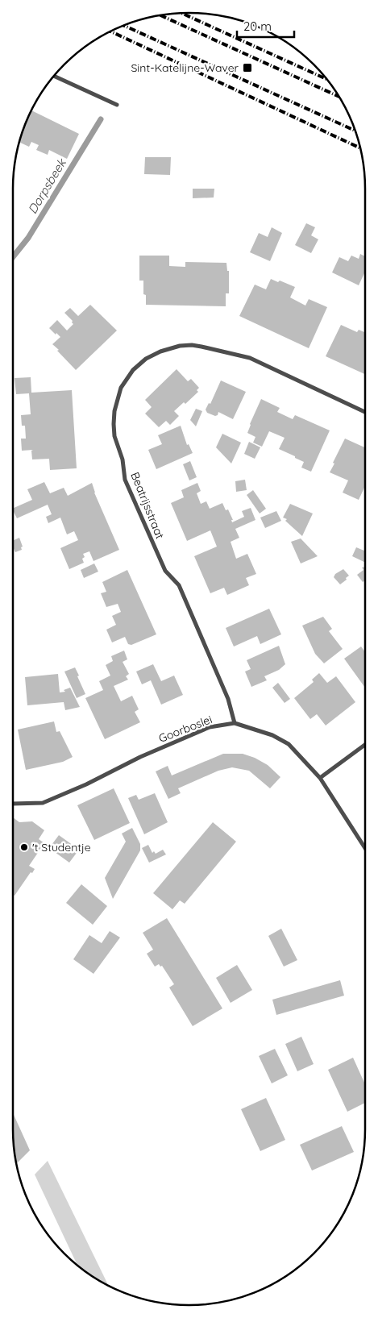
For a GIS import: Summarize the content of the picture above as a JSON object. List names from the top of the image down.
{
  "streets": {
    "street": ["Beatrijsstraat", "Goorboslei"]
  },
  "crossings": [
    ["Beatrijsstraat", "Goorboslei"]
  ],
  "water": ["Dorpsbeek"],
  "places": {
    "transit": ["Sint-Katelijne-Waver"],
    "other": ["'t Studentje"]
  },
  "scale_bar": "20 m"
}
